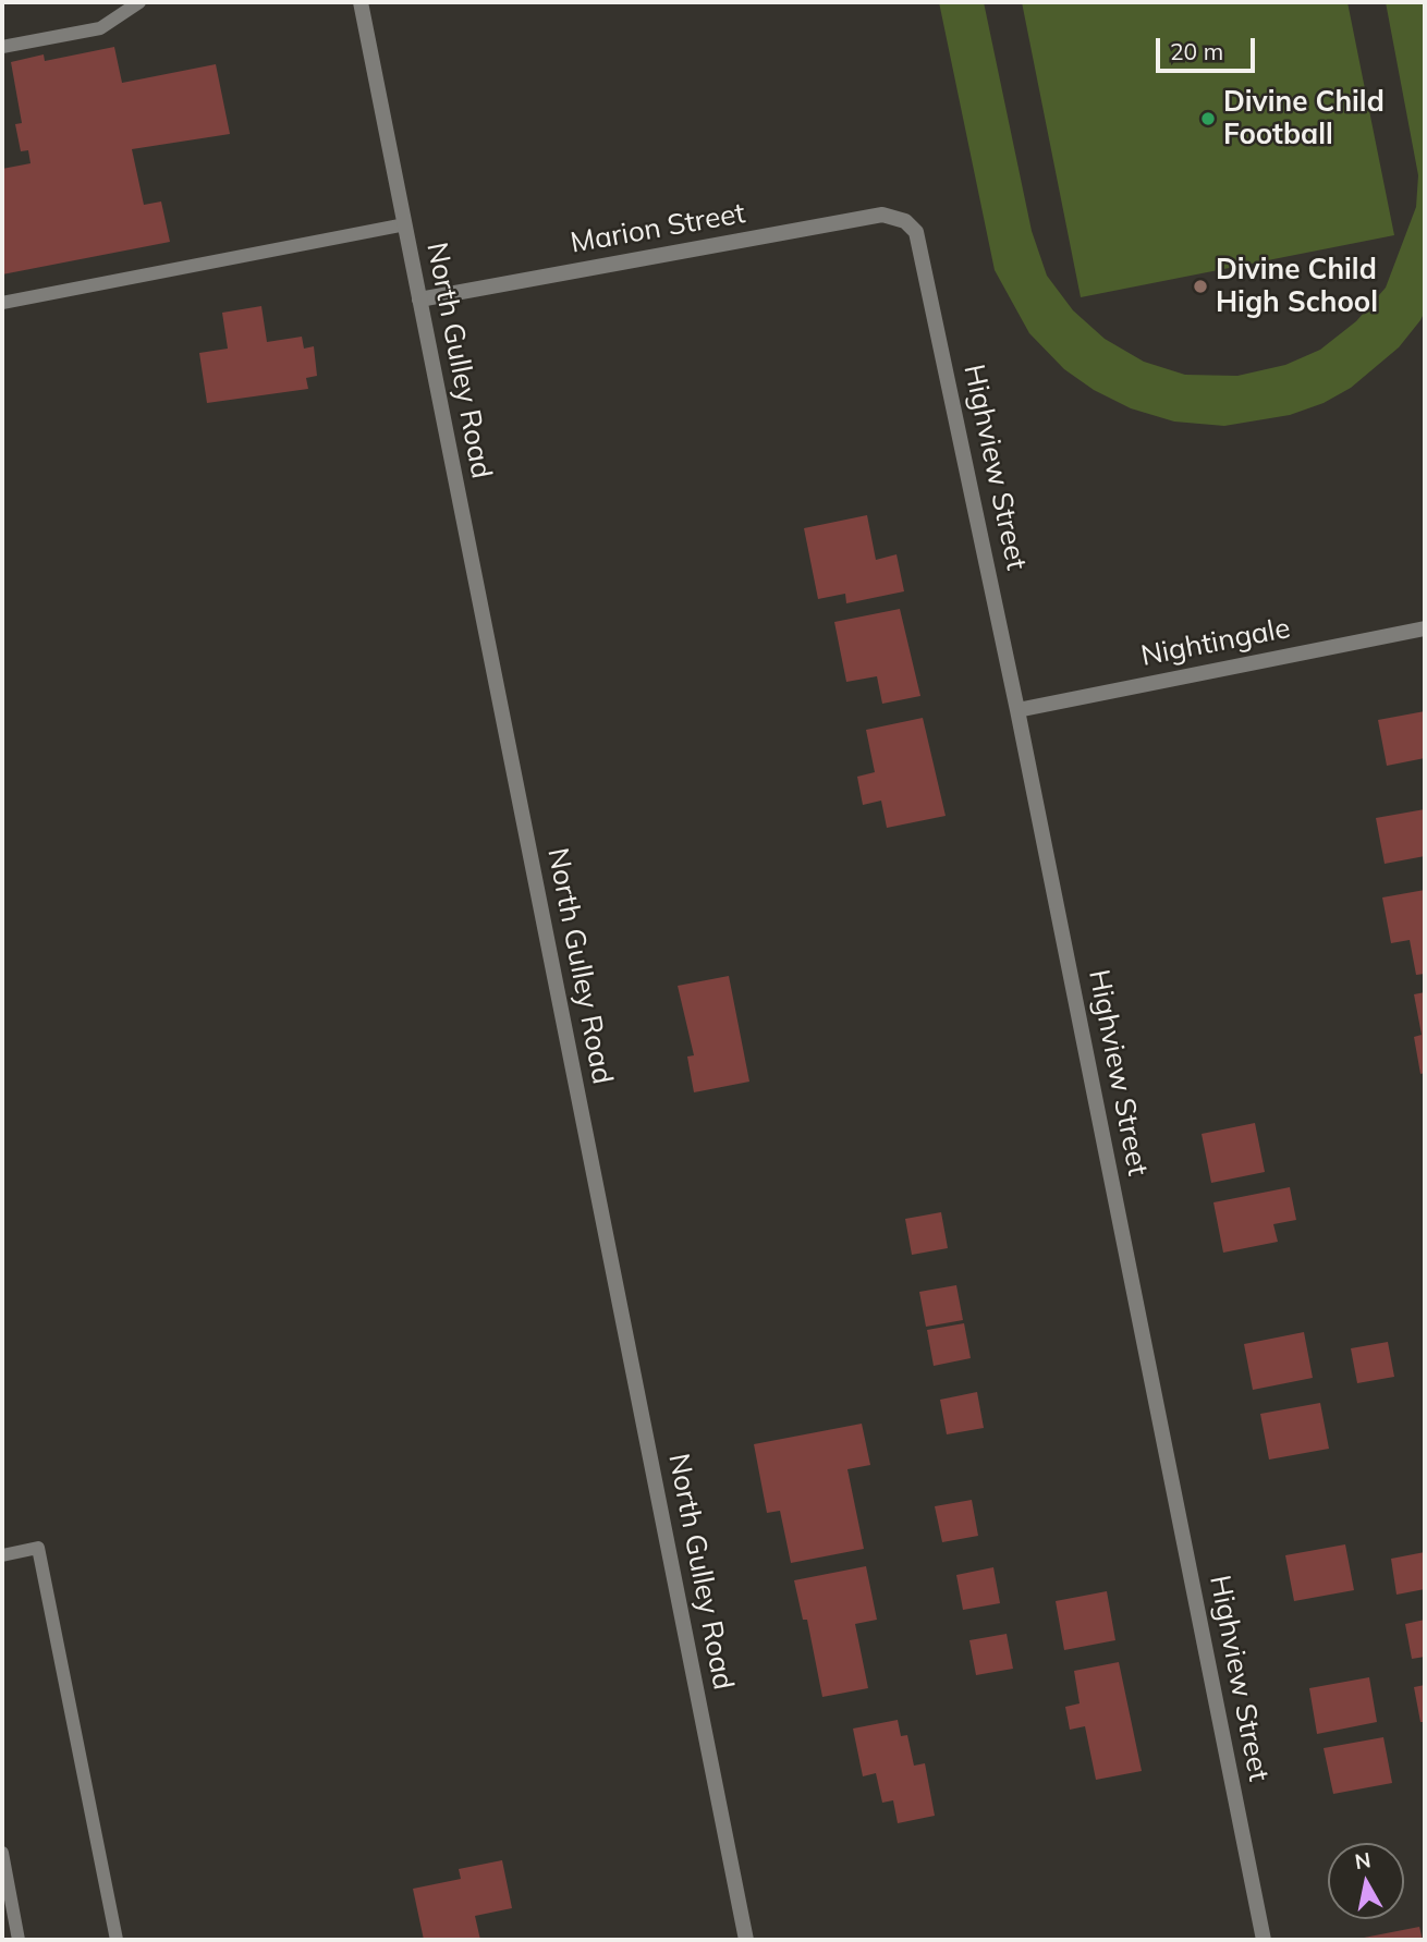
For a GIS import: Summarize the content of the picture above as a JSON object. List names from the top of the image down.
{
  "streets": {
    "street": [
      "Marion Street",
      "North Gulley Road",
      "Highview Street",
      "Nightingale"
    ]
  },
  "crossings": [
    ["Marion Street", "North Gulley Road"],
    ["Marion Street", "Highview Street"],
    ["Highview Street", "Nightingale"]
  ],
  "places": ["Divine Child Football", "Divine Child High School"],
  "scale_bar": "20 m",
  "north": "top"
}
